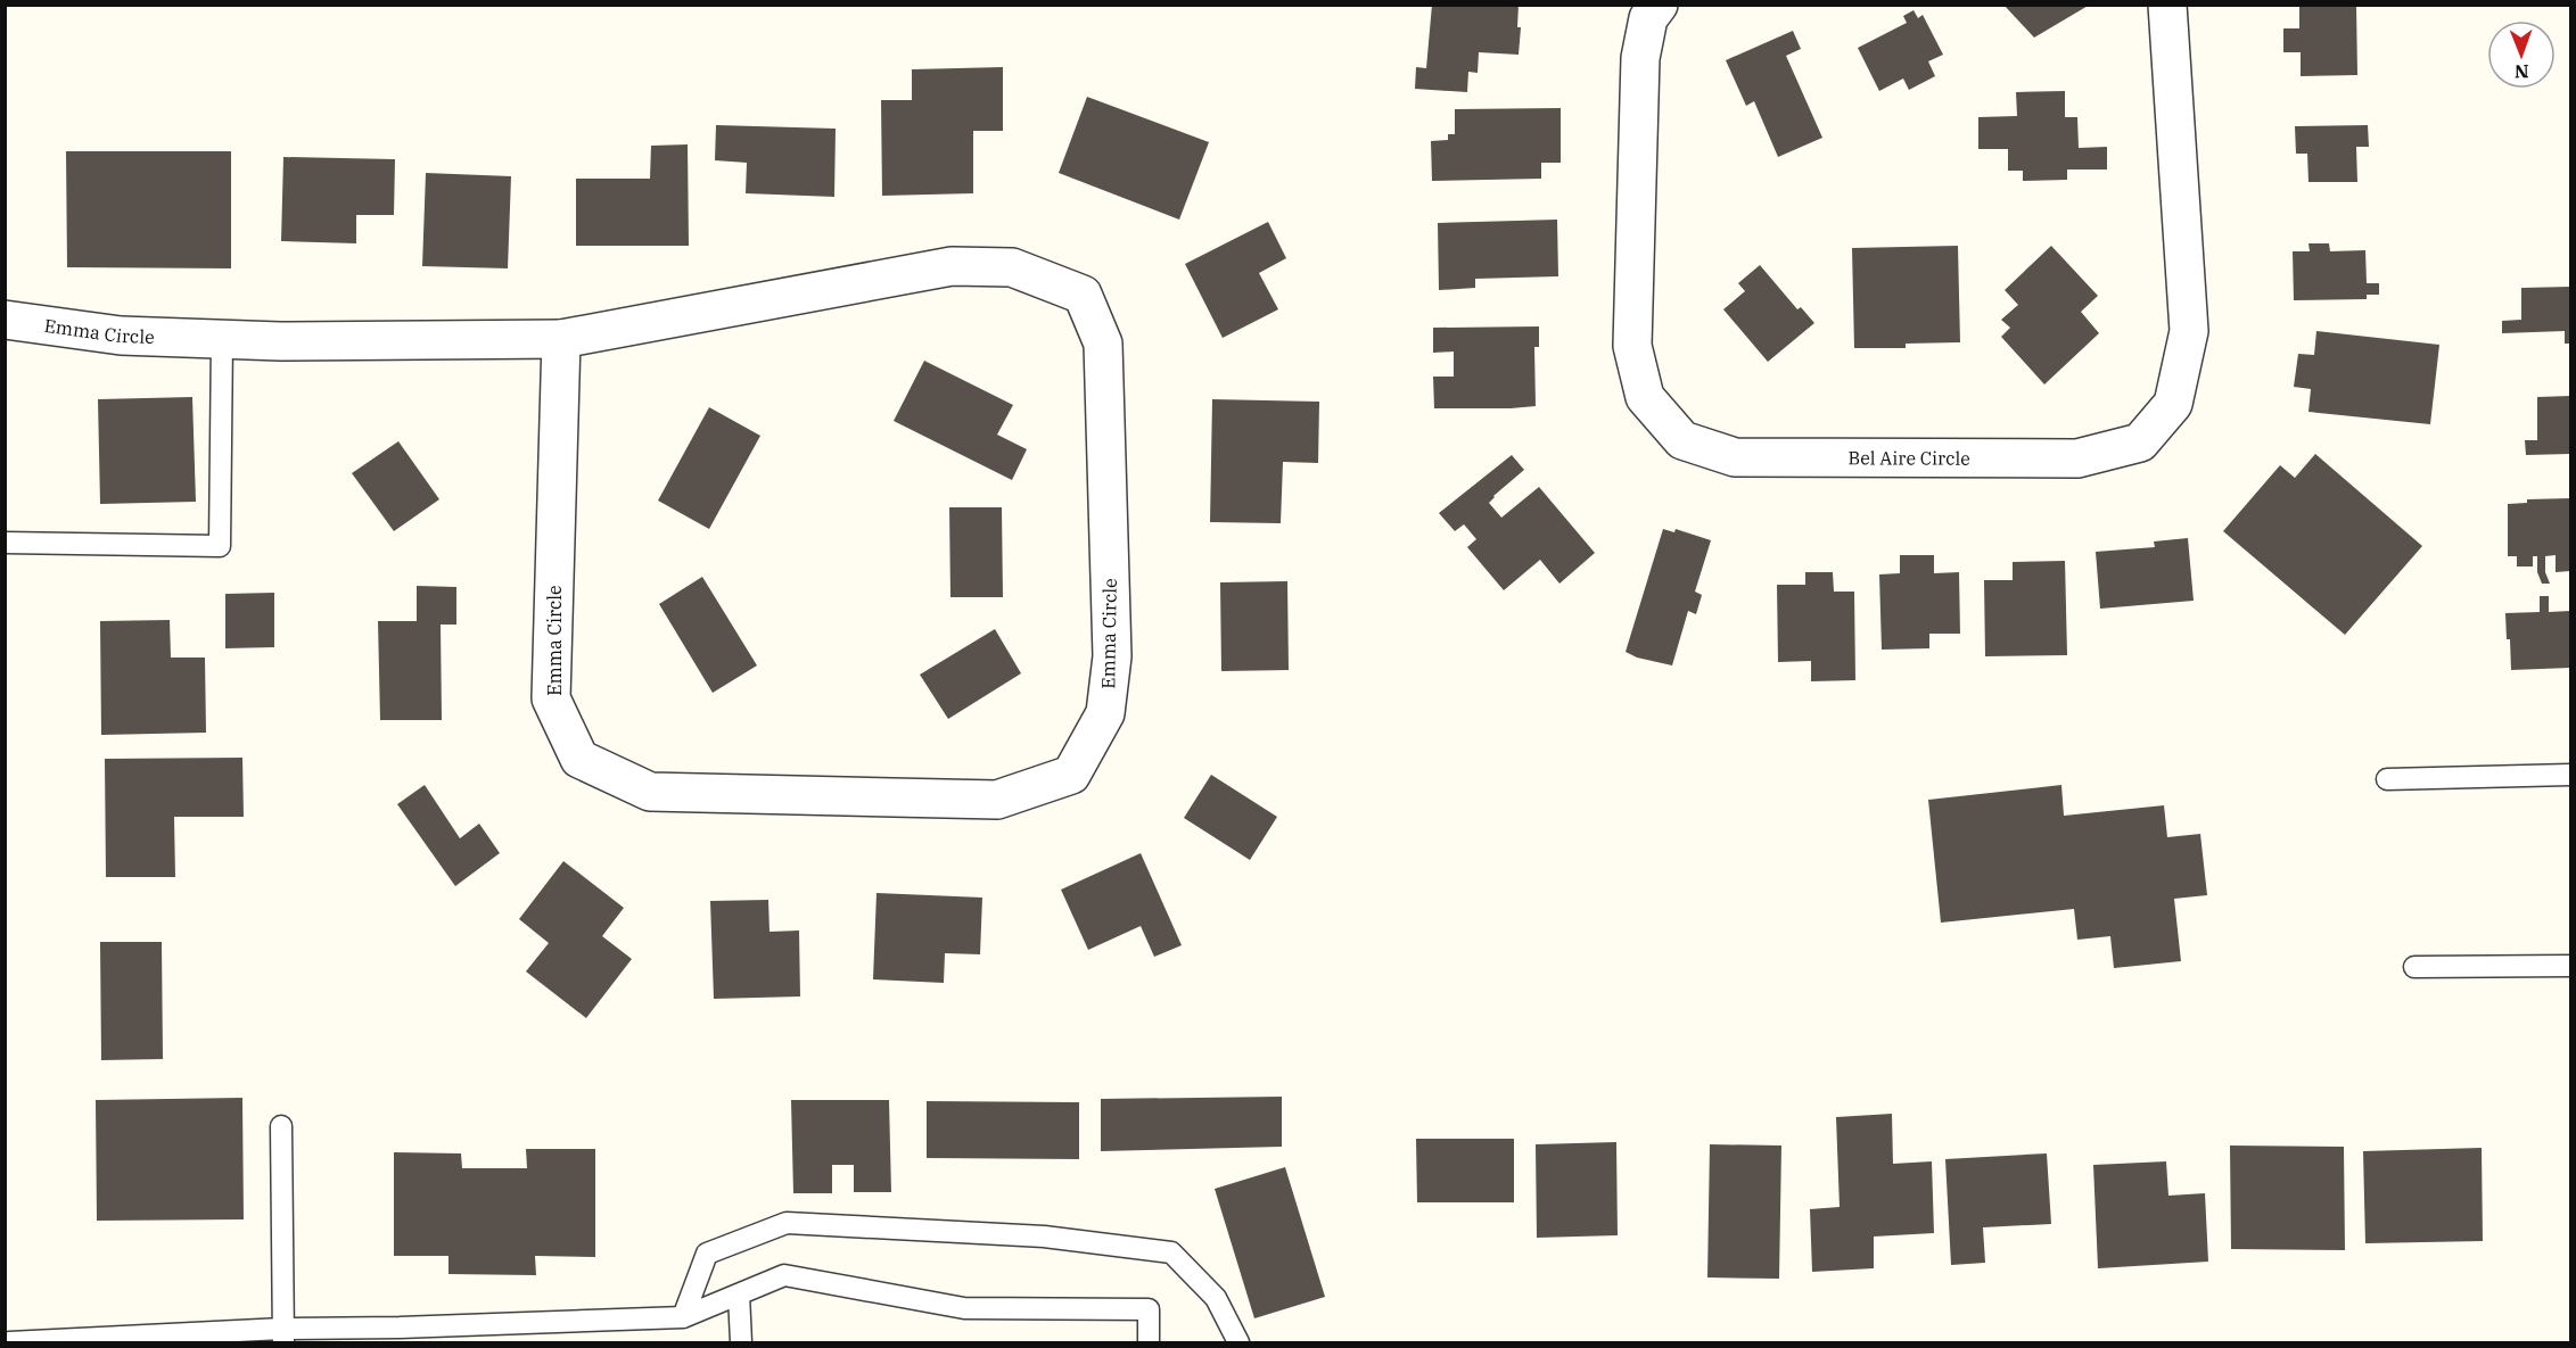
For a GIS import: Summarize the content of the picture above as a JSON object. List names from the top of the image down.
{
  "streets": {
    "street": ["Emma Circle", "Bel Aire Circle"]
  },
  "north": "bottom"
}
